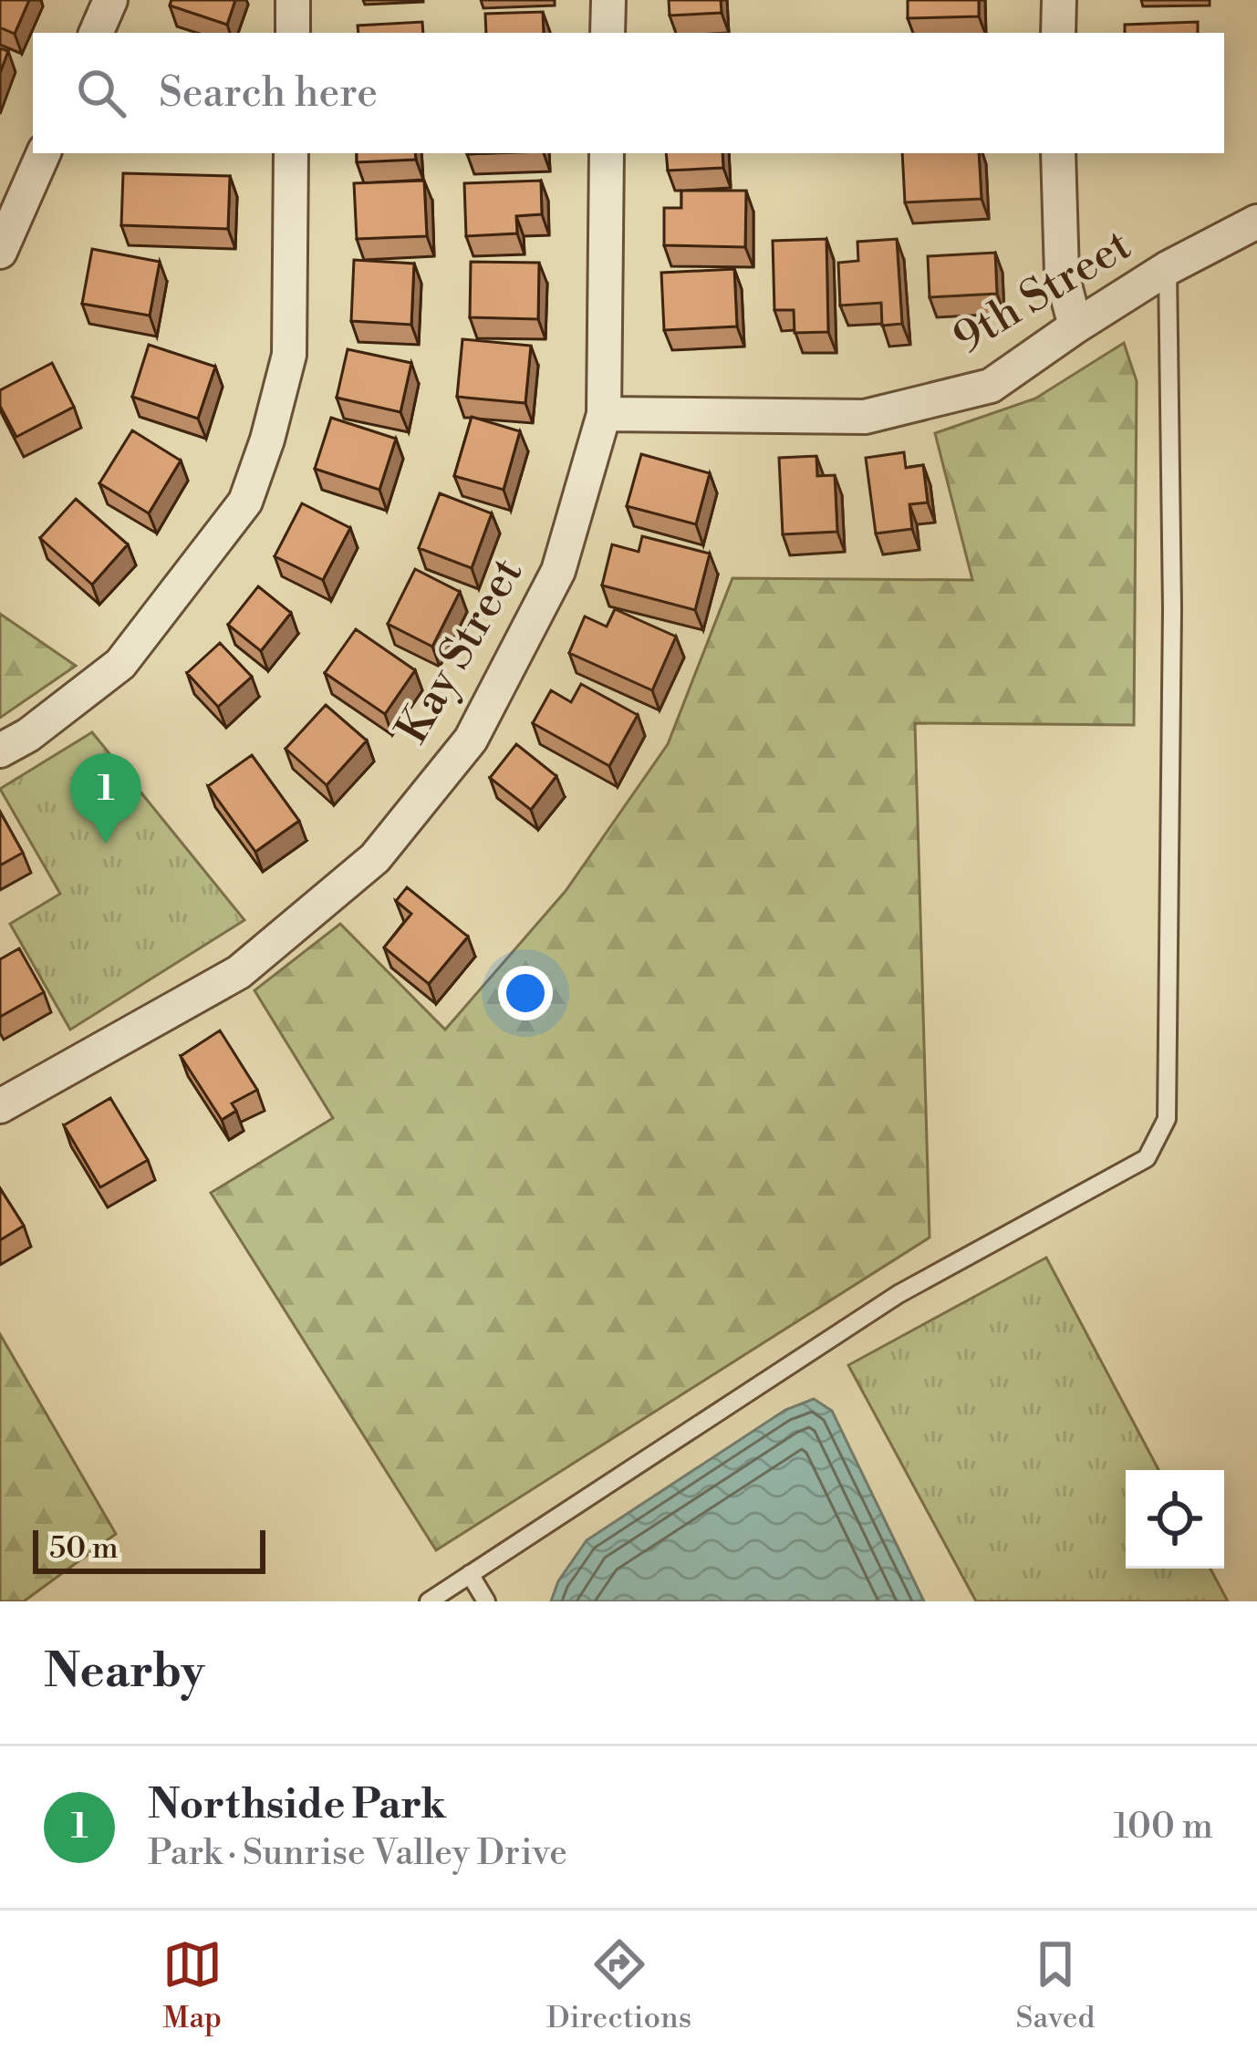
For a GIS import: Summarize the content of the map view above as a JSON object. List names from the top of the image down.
{
  "streets": {
    "street": ["9th Street", "Kay Street"]
  },
  "crossings": [
    ["9th Street", "Kay Street"]
  ],
  "scale_bar": "50 m",
  "page": {
    "search": "Search here",
    "pins": "1",
    "scale": "50 m",
    "heading": "Nearby",
    "list": [
      {
        "mark": "1",
        "name": "Northside Park",
        "note": "Park · Sunrise Valley Drive",
        "value": "100 m"
      }
    ],
    "nav": ["Map", "Directions", "Saved"]
  }
}
